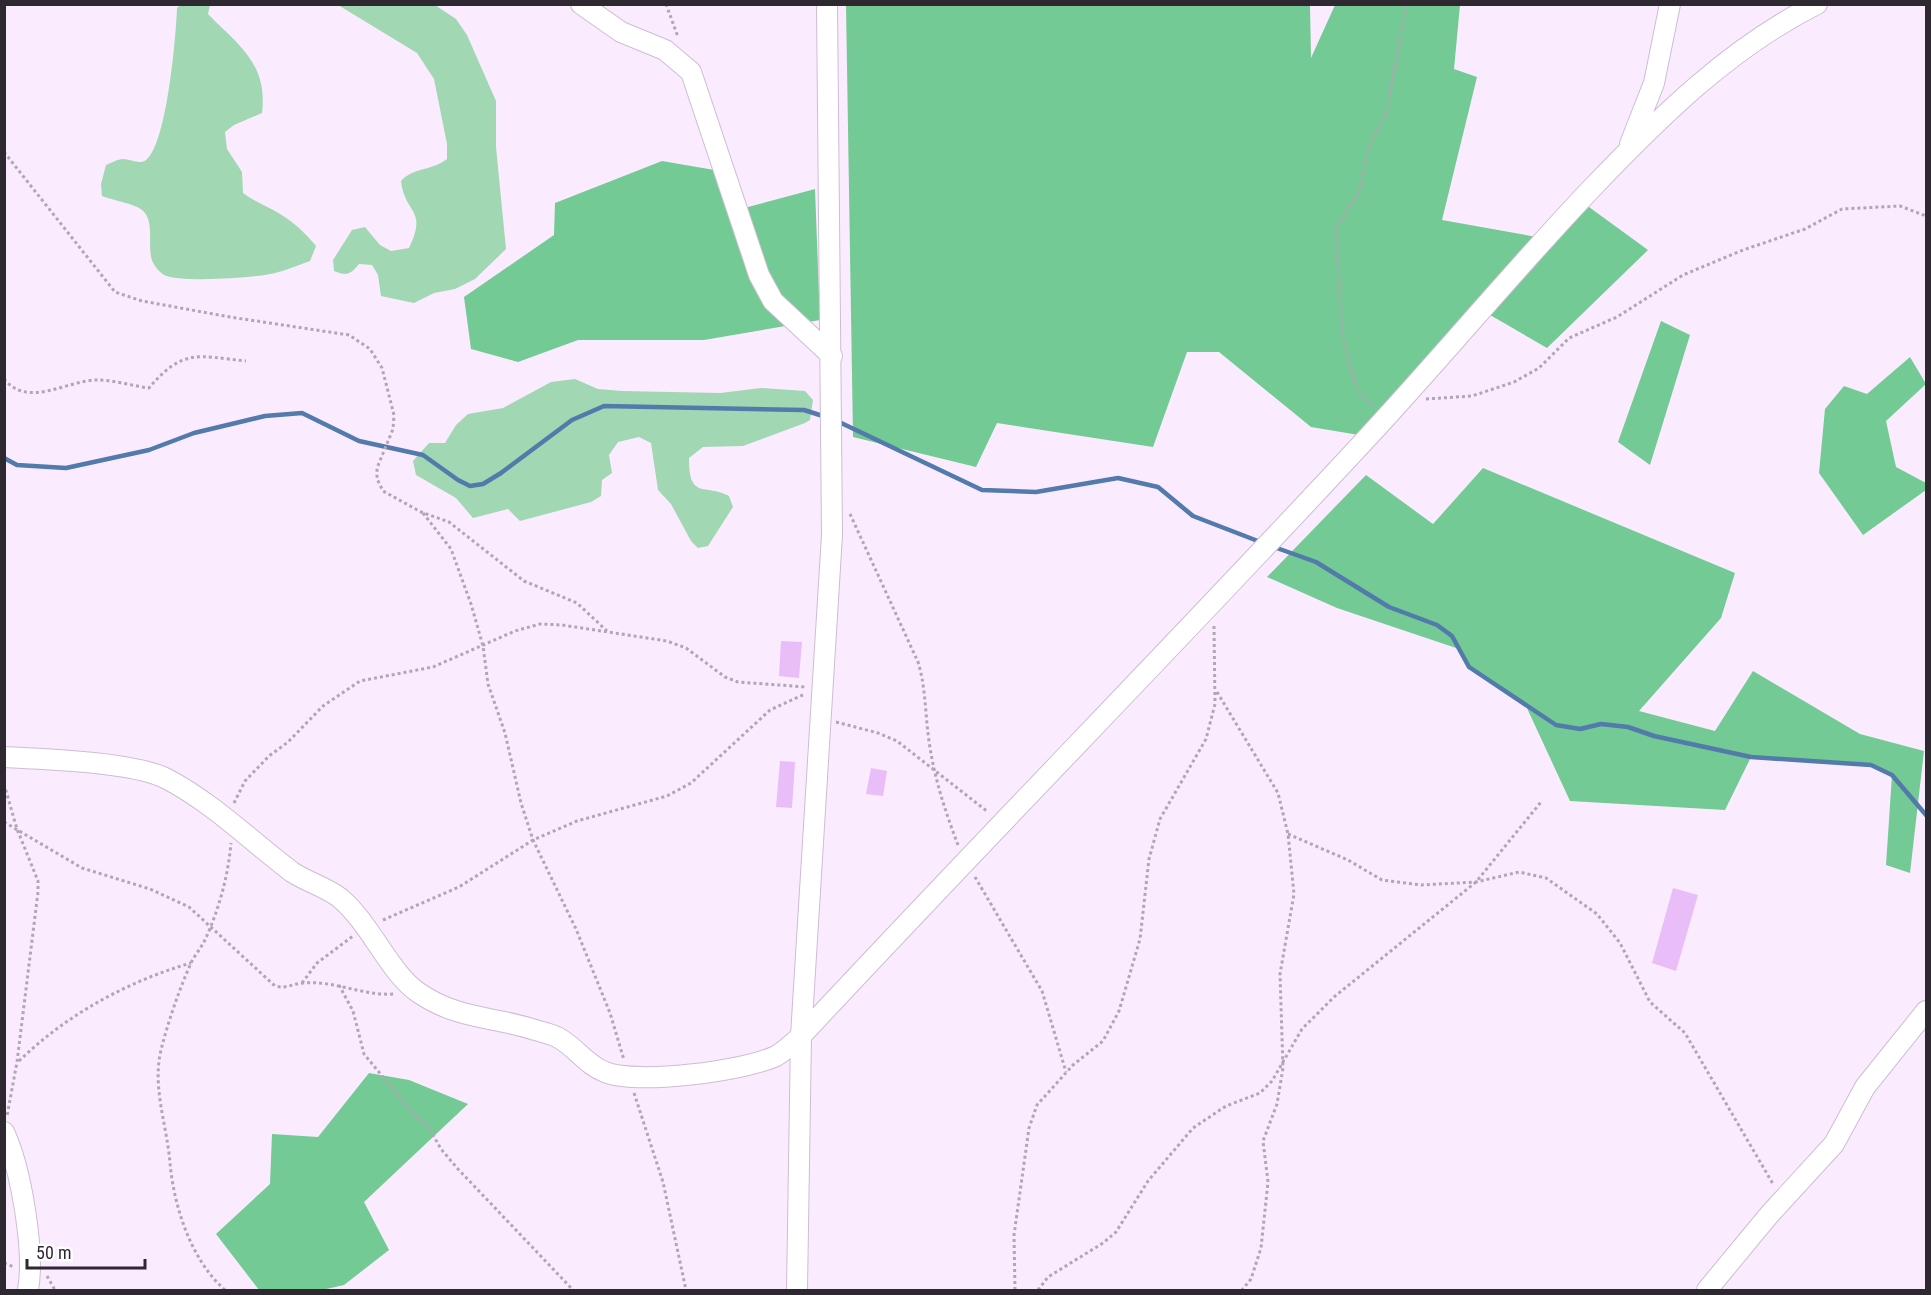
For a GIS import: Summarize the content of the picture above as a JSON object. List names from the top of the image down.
{
  "scale_bar": "50 m"
}
